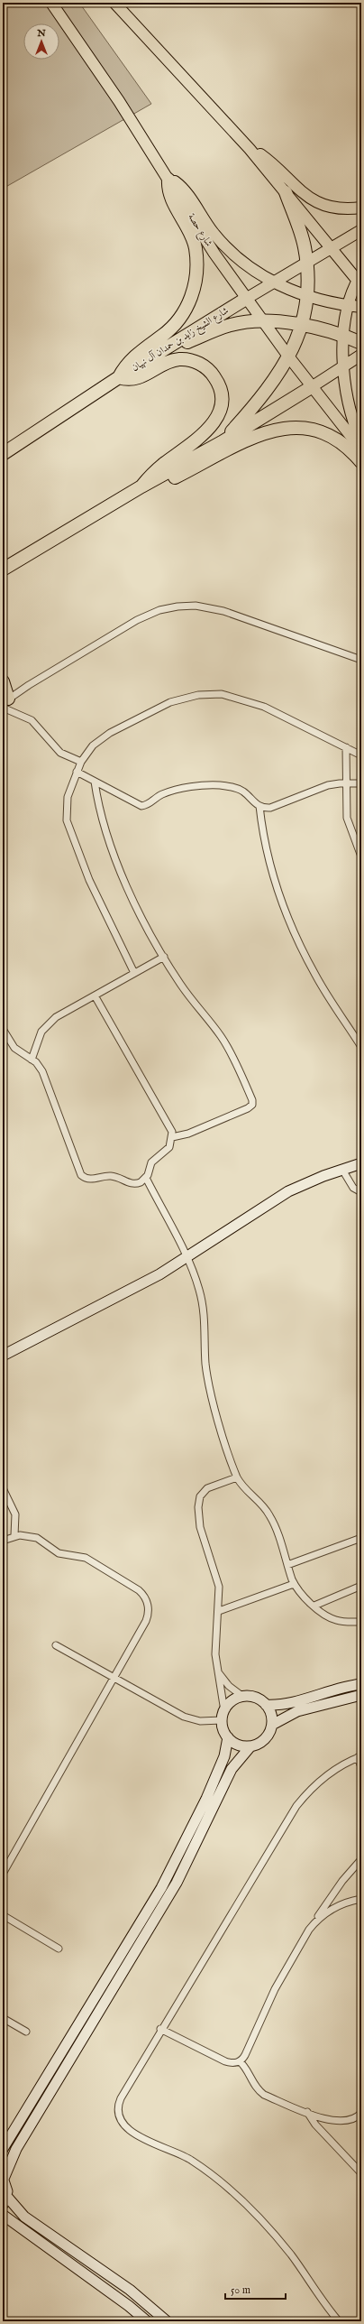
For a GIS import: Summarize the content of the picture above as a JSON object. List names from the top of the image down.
{
  "streets": {
    "highway": ["شارع الشيخ زايد بن حمدان آل نهيان"],
    "main road": ["شارع حصة"]
  },
  "crossings": [
    ["شارع حصة", "شارع الشيخ زايد بن حمدان آل نهيان"]
  ],
  "scale_bar": "50 m",
  "north": "top"
}
